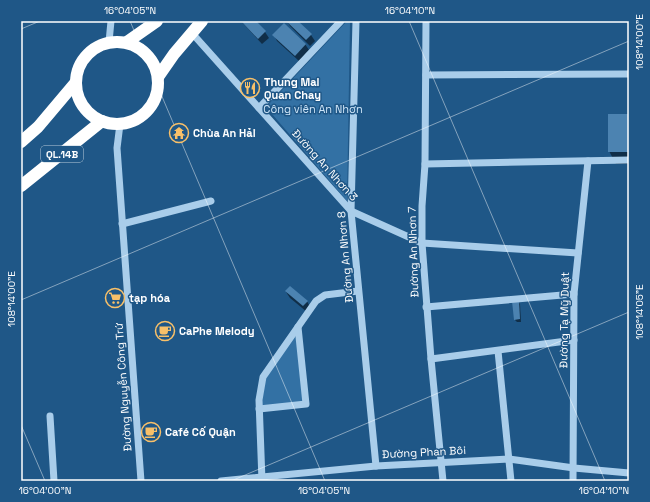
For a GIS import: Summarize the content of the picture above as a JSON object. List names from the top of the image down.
{
  "streets": {
    "highway": ["QL.14B"],
    "street": [
      "Đường An Nhơn 3",
      "Đường An Nhơn 7",
      "Đường An Nhơn 8",
      "Đường Tạ Mỹ Duật",
      "Đường Nguyễn Công Trứ",
      "Đường Phan Bôi"
    ]
  },
  "crossings": [
    ["QL.14B", "Đường Nguyễn Công Trứ"],
    ["Đường An Nhơn 3", "Đường An Nhơn 7"],
    ["Đường An Nhơn 3", "Đường An Nhơn 8"],
    ["Đường An Nhơn 3", "Đường Tạ Mỹ Duật"],
    ["Đường An Nhơn 7", "Đường Phan Bôi"],
    ["Đường An Nhơn 8", "Đường Phan Bôi"],
    ["Đường Tạ Mỹ Duật", "Đường Phan Bôi"]
  ],
  "parks": ["Công viên An Nhơn"],
  "places": {
    "restaurant": ["Thung Mai Quan Chay"],
    "temple": ["Chùa An Hải"],
    "supermarket": ["tạp hóa"],
    "cafe": ["CaPhe Melody", "Café Cố Quận"]
  },
  "coordinates": [
    "16°04'05\"N",
    "16°04'10\"N",
    "108°14'00\"E",
    "108°14'05\"E",
    "16°04'00\"N"
  ]
}
